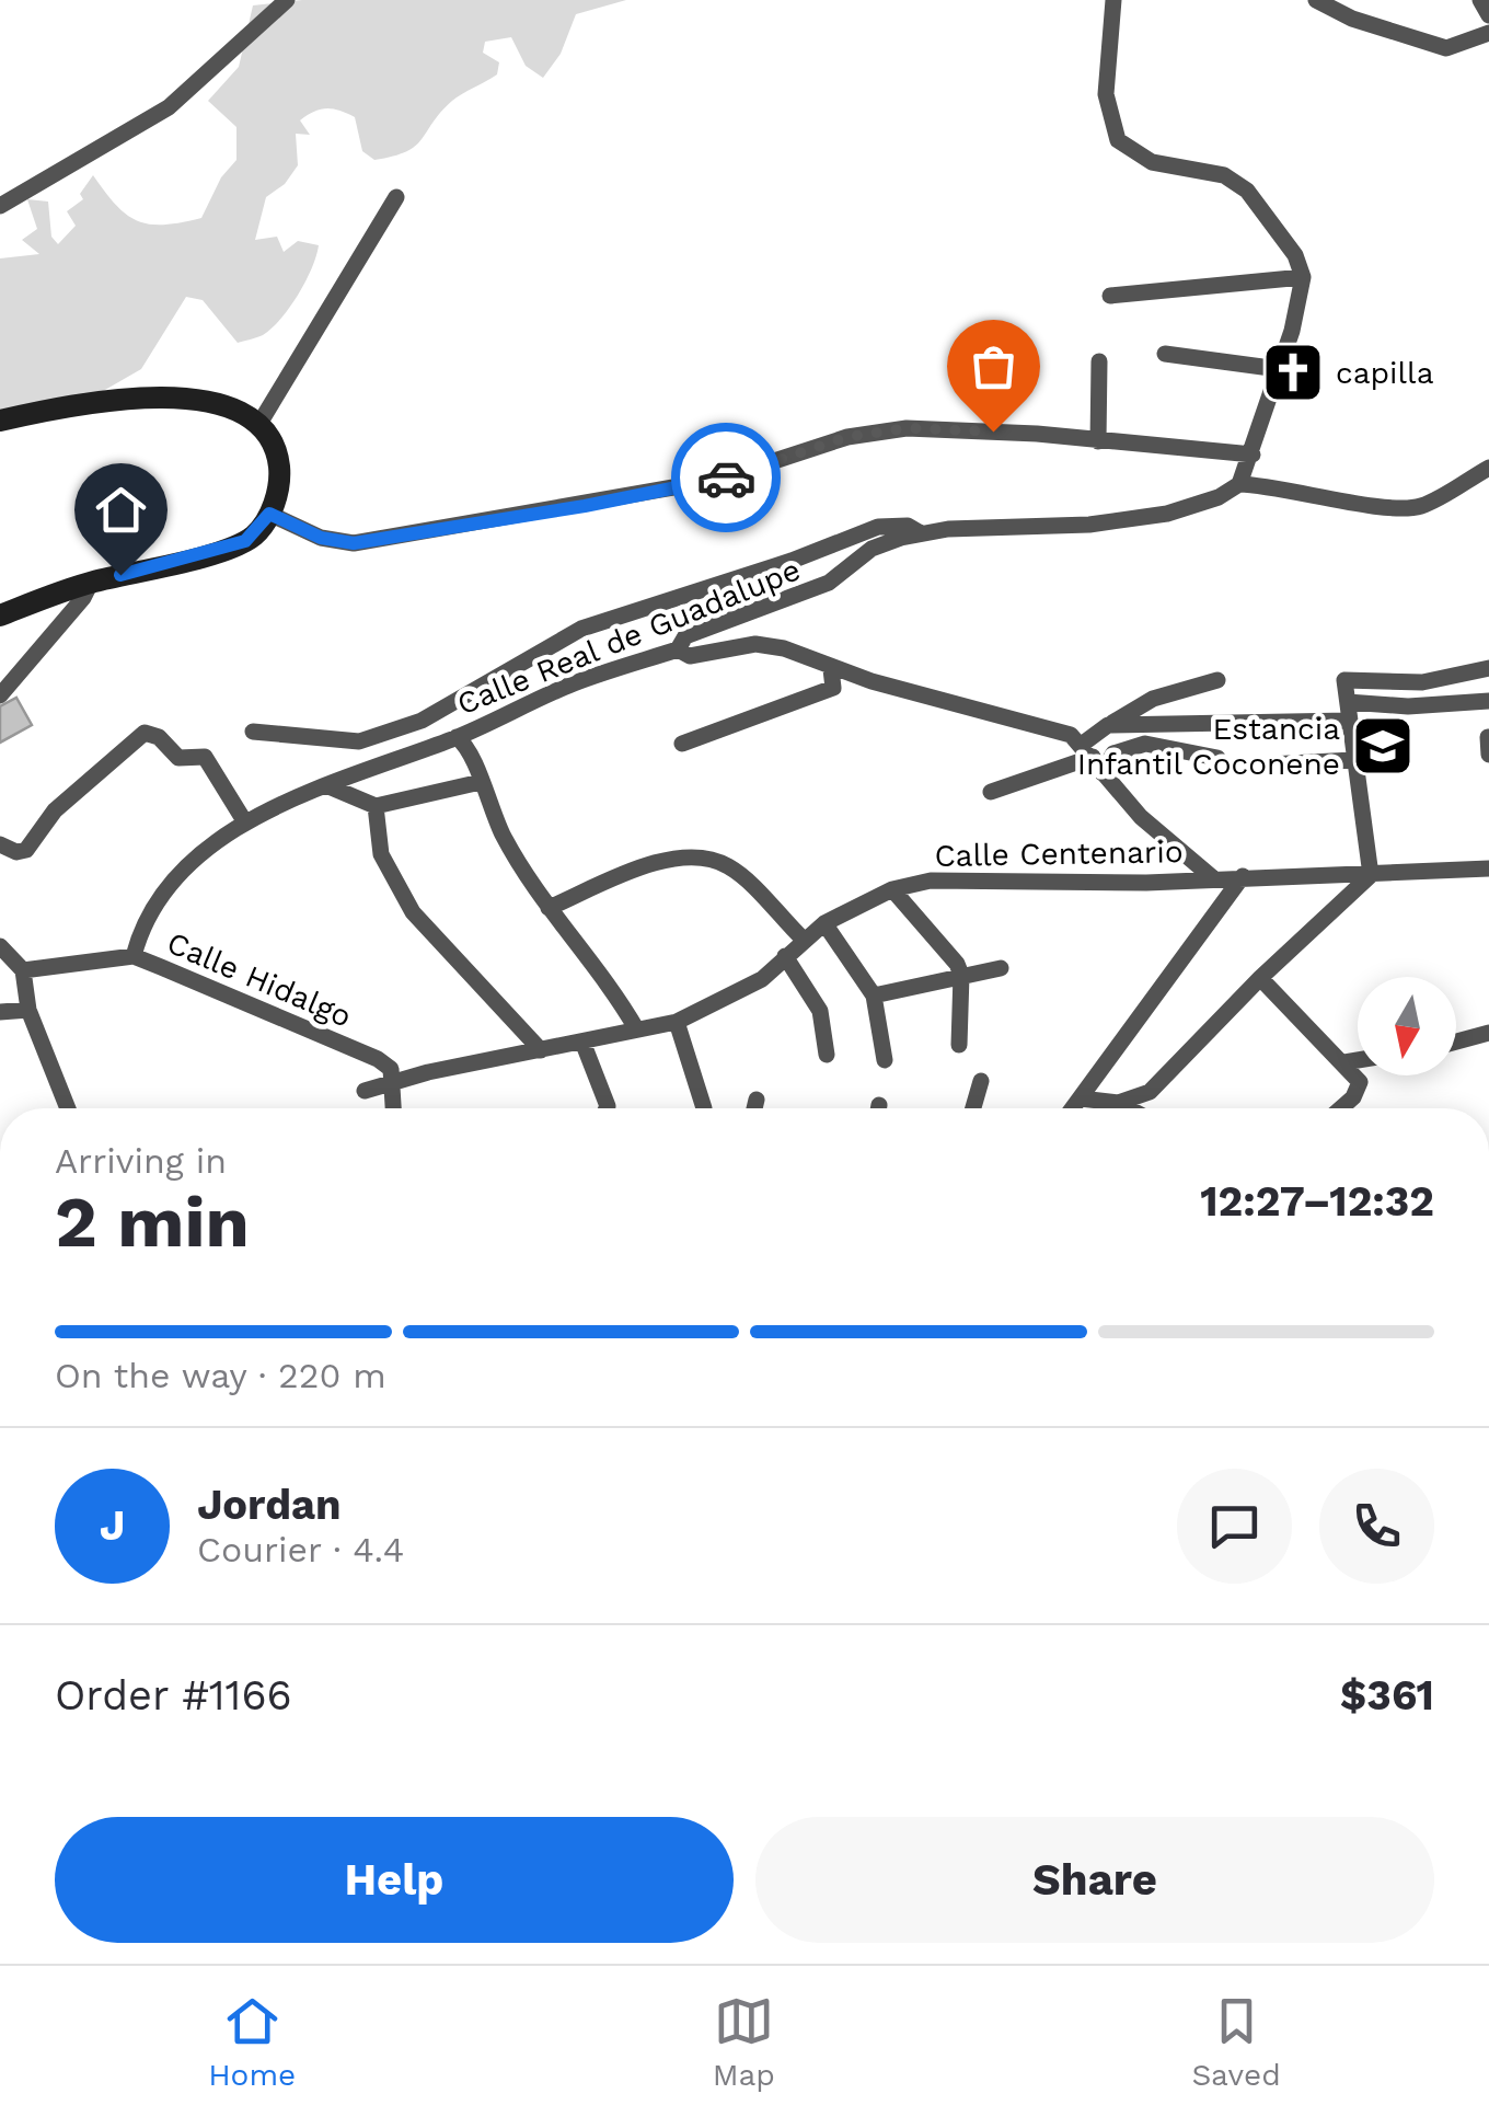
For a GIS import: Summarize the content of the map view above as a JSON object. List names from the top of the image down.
{
  "streets": {
    "street": ["Calle Real de Guadalupe", "Calle Centenario", "Calle Hidalgo"]
  },
  "crossings": [
    ["Calle Real de Guadalupe", "Calle Hidalgo"],
    ["Calle Centenario", "Calle Hidalgo"]
  ],
  "places": {
    "church": ["capilla"],
    "school or university": ["Estancia Infantil Coconene"]
  },
  "north": "bottom",
  "page": {
    "heading": ["2 min", "Arriving in", "12:27–12:32"],
    "panel": [
      "Jordan",
      "Courier · 4.4",
      "Order #1166",
      "$361"
    ],
    "bar": "On the way · 220 m",
    "round": "J",
    "buttons": ["Help", "Share"],
    "tabs": ["Home", "Map", "Saved"]
  }
}
